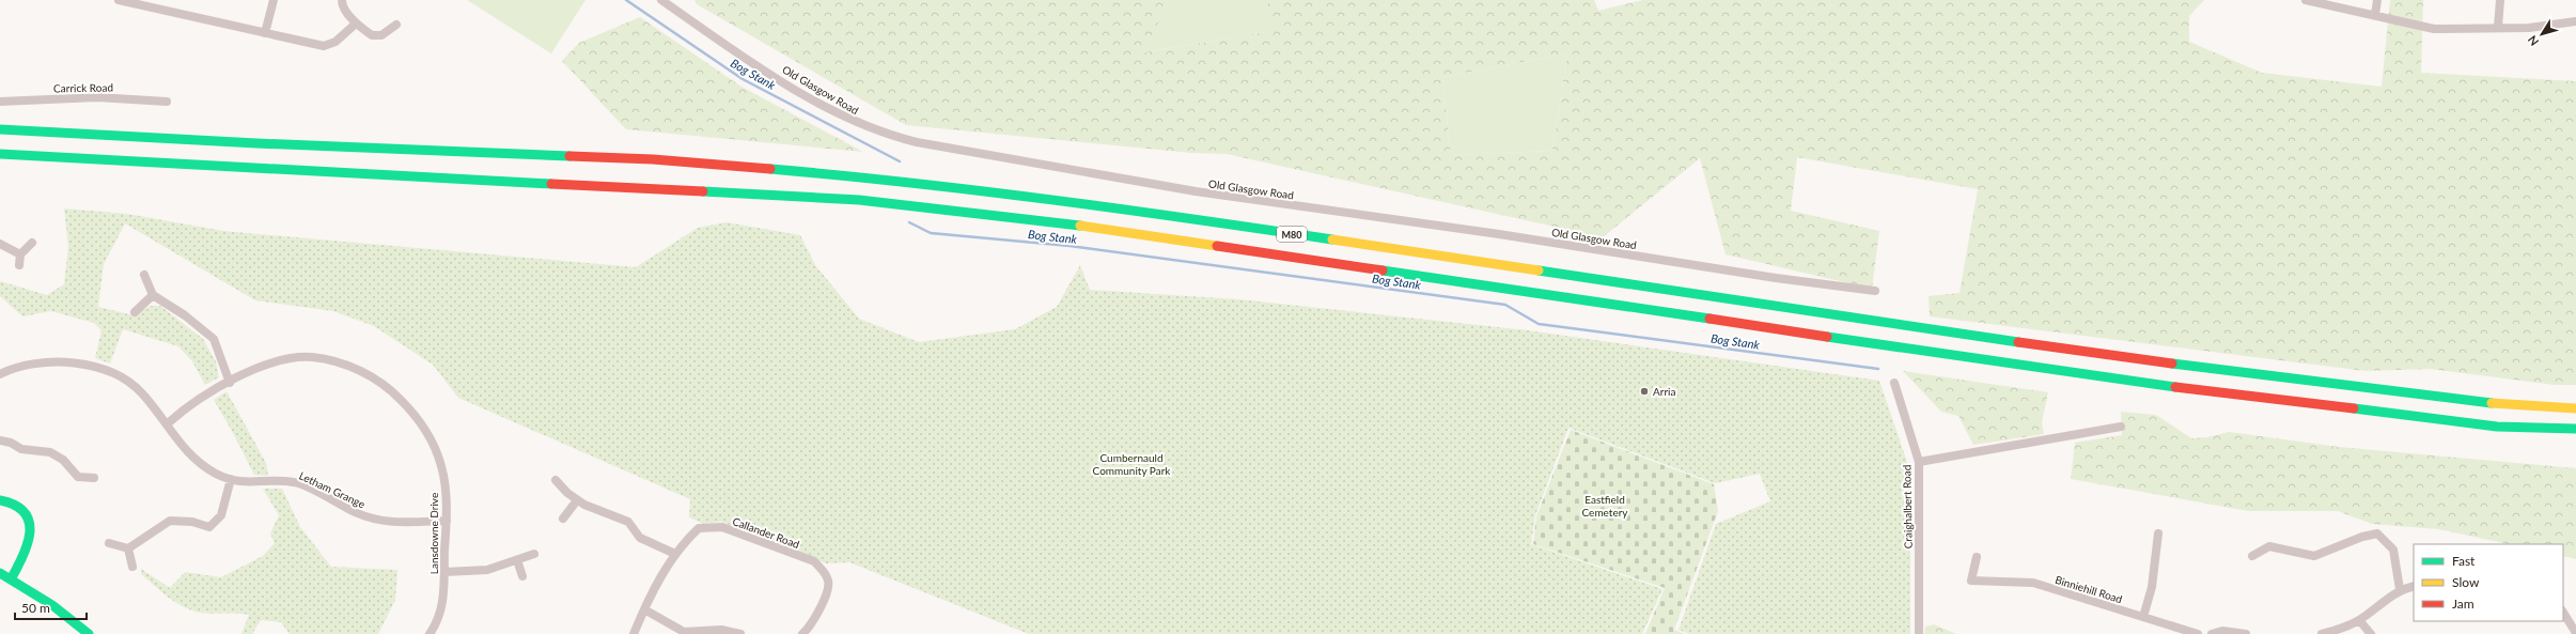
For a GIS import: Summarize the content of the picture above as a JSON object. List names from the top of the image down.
{
  "streets": {
    "main road": ["M80"],
    "street": [
      "Carrick Road",
      "Old Glasgow Road",
      "Letham Grange",
      "Craighalbert Road",
      "Callander Road",
      "Lansdowne Drive",
      "Binniehill Road"
    ]
  },
  "crossings": [
    ["Letham Grange", "Lansdowne Drive"]
  ],
  "water": ["Bog Stank"],
  "parks": ["Cumbernauld Community Park", "Eastfield Cemetery"],
  "places": ["Arria"],
  "legend": ["Fast", "Slow", "Jam"],
  "scale_bar": "50 m",
  "north": "bottom left"
}
